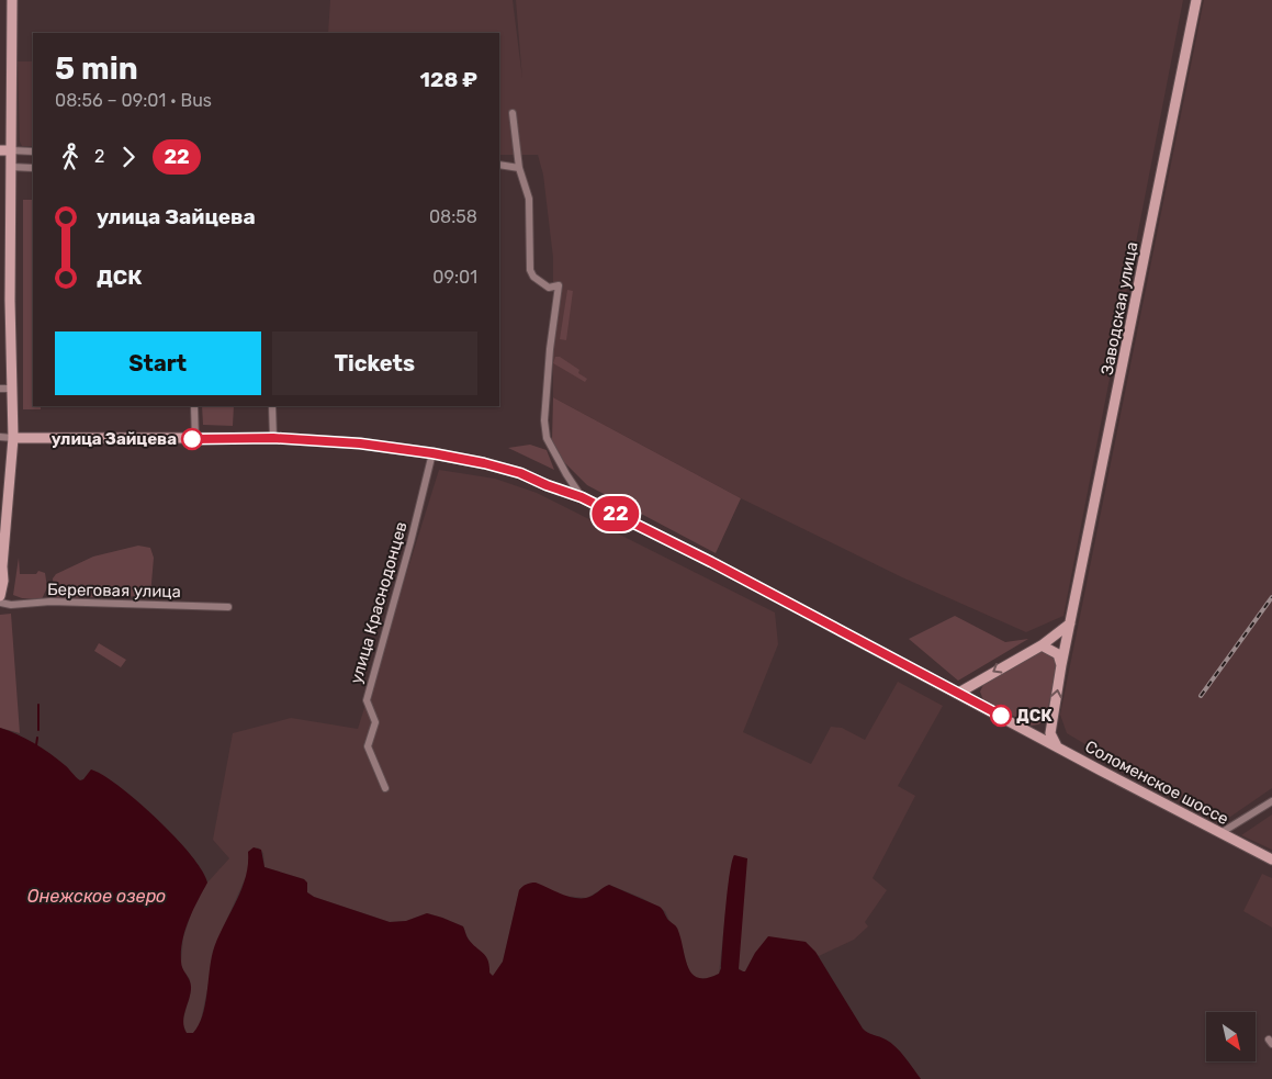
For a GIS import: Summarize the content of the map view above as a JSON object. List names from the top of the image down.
{
  "streets": {
    "main road": ["Заводская улица", "Соломенское шоссе"],
    "street": ["Береговая улица", "улица Краснодонцев"]
  },
  "water": ["Онежское озеро"],
  "places": ["улица Зайцева", "ДСК"],
  "lines": ["bus line 22"],
  "north": "bottom right",
  "page": {
    "on_map": "22",
    "heading": ["5 min", "08:56 – 09:01 · Bus", "128 ₽"],
    "legs": ["2", "22"],
    "list": [
      {
        "name": "улица Зайцева",
        "value": "08:58"
      },
      {
        "name": "ДСК",
        "value": "09:01"
      }
    ],
    "buttons": ["Start", "Tickets"]
  }
}
